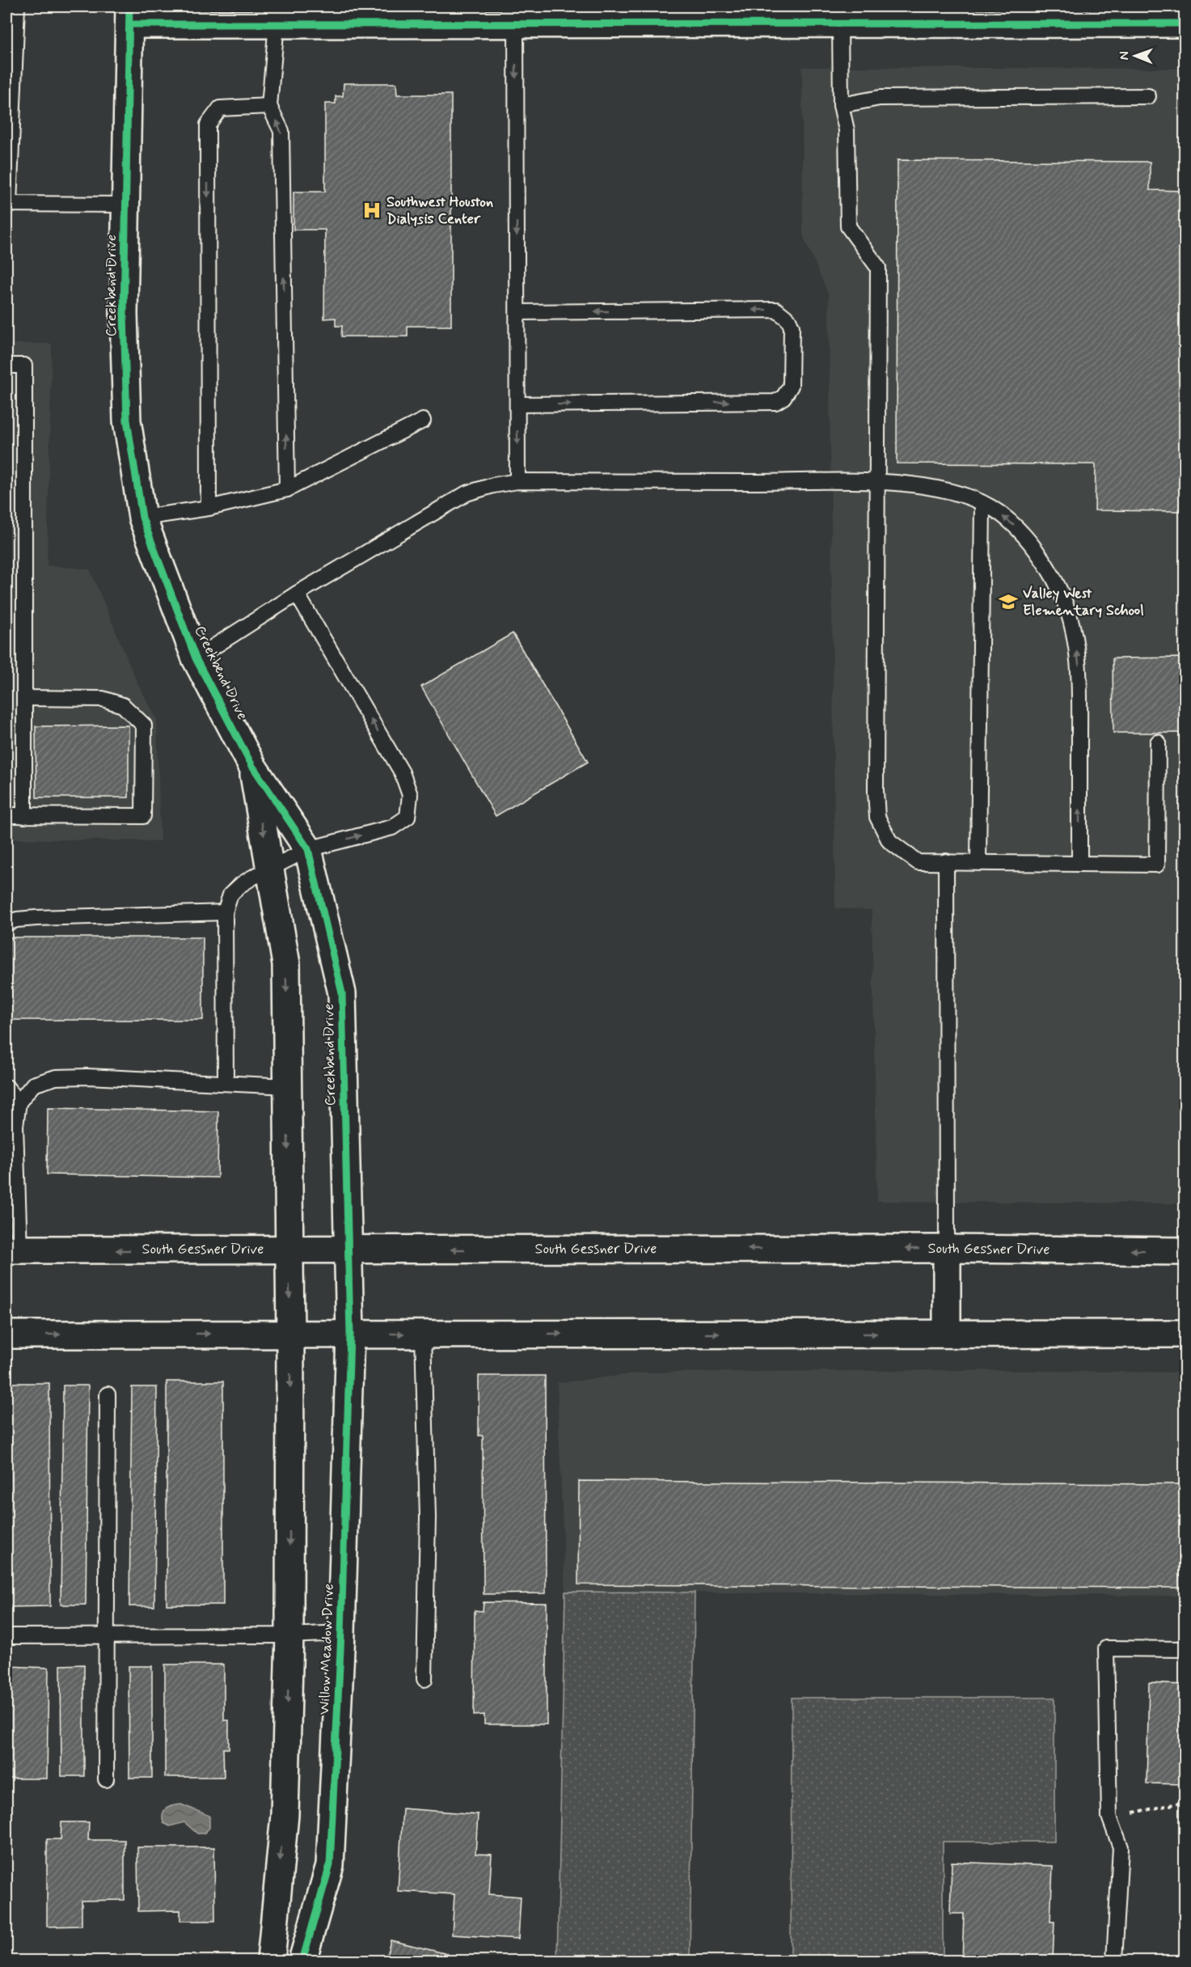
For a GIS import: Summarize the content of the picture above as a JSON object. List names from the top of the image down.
{
  "streets": {
    "street": ["Creekbend Drive", "South Gessner Drive", "Willow Meadow Drive"]
  },
  "crossings": [
    ["Creekbend Drive", "South Gessner Drive"],
    ["Creekbend Drive", "Willow Meadow Drive"]
  ],
  "places": {
    "hospital": ["Southwest Houston Dialysis Center"],
    "school or university": ["Valley West Elementary School"]
  },
  "north": "left"
}
